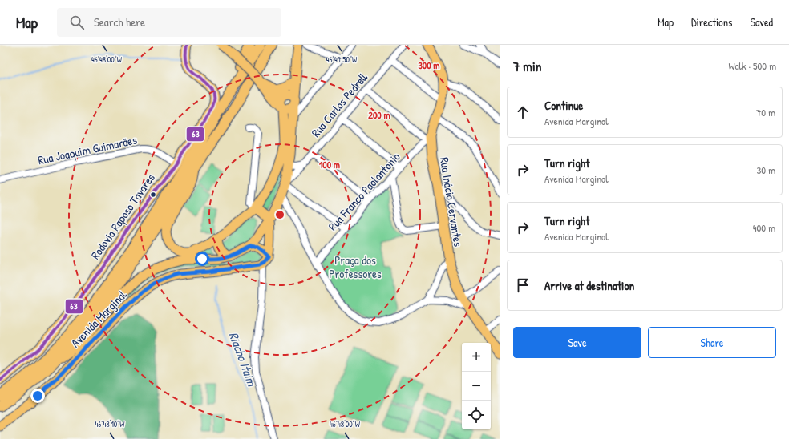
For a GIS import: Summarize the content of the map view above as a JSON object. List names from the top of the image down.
{
  "streets": {
    "highway": ["Rodovia Raposo Tavares"],
    "main road": ["Rua Inácio Cervantes", "Avenida Marginal"],
    "street": ["Rua Carlos Pedrell", "Rua Joaquim Guimarães", "Rua Franco Paolantonio"]
  },
  "crossings": [
    ["Rua Carlos Pedrell", "Avenida Marginal"],
    ["Rua Joaquim Guimarães", "Rodovia Raposo Tavares"],
    ["Rua Franco Paolantonio", "Rua Inácio Cervantes"]
  ],
  "water": ["Riacho Itaim"],
  "parks": ["Praça dos Professores"],
  "lines": ["transit line 63"],
  "page": {
    "header": "Map",
    "search": "Search here",
    "nav": ["Map", "Directions", "Saved"],
    "heading": ["7 min", "Walk · 500 m"],
    "list": [
      ["Continue", "Avenida Marginal", "70 m"],
      ["Turn right", "Avenida Marginal", "30 m"],
      ["Turn right", "Avenida Marginal", "400 m"],
      "Arrive at destination"
    ],
    "buttons": ["Save", "Share"],
    "map_buttons": ["+", "−"]
  },
  "coordinates": ["46°48'00\"W", "46°47'50\"W", "46°48'10\"W"],
  "rings": ["300 m", "200 m", "100 m"]
}
